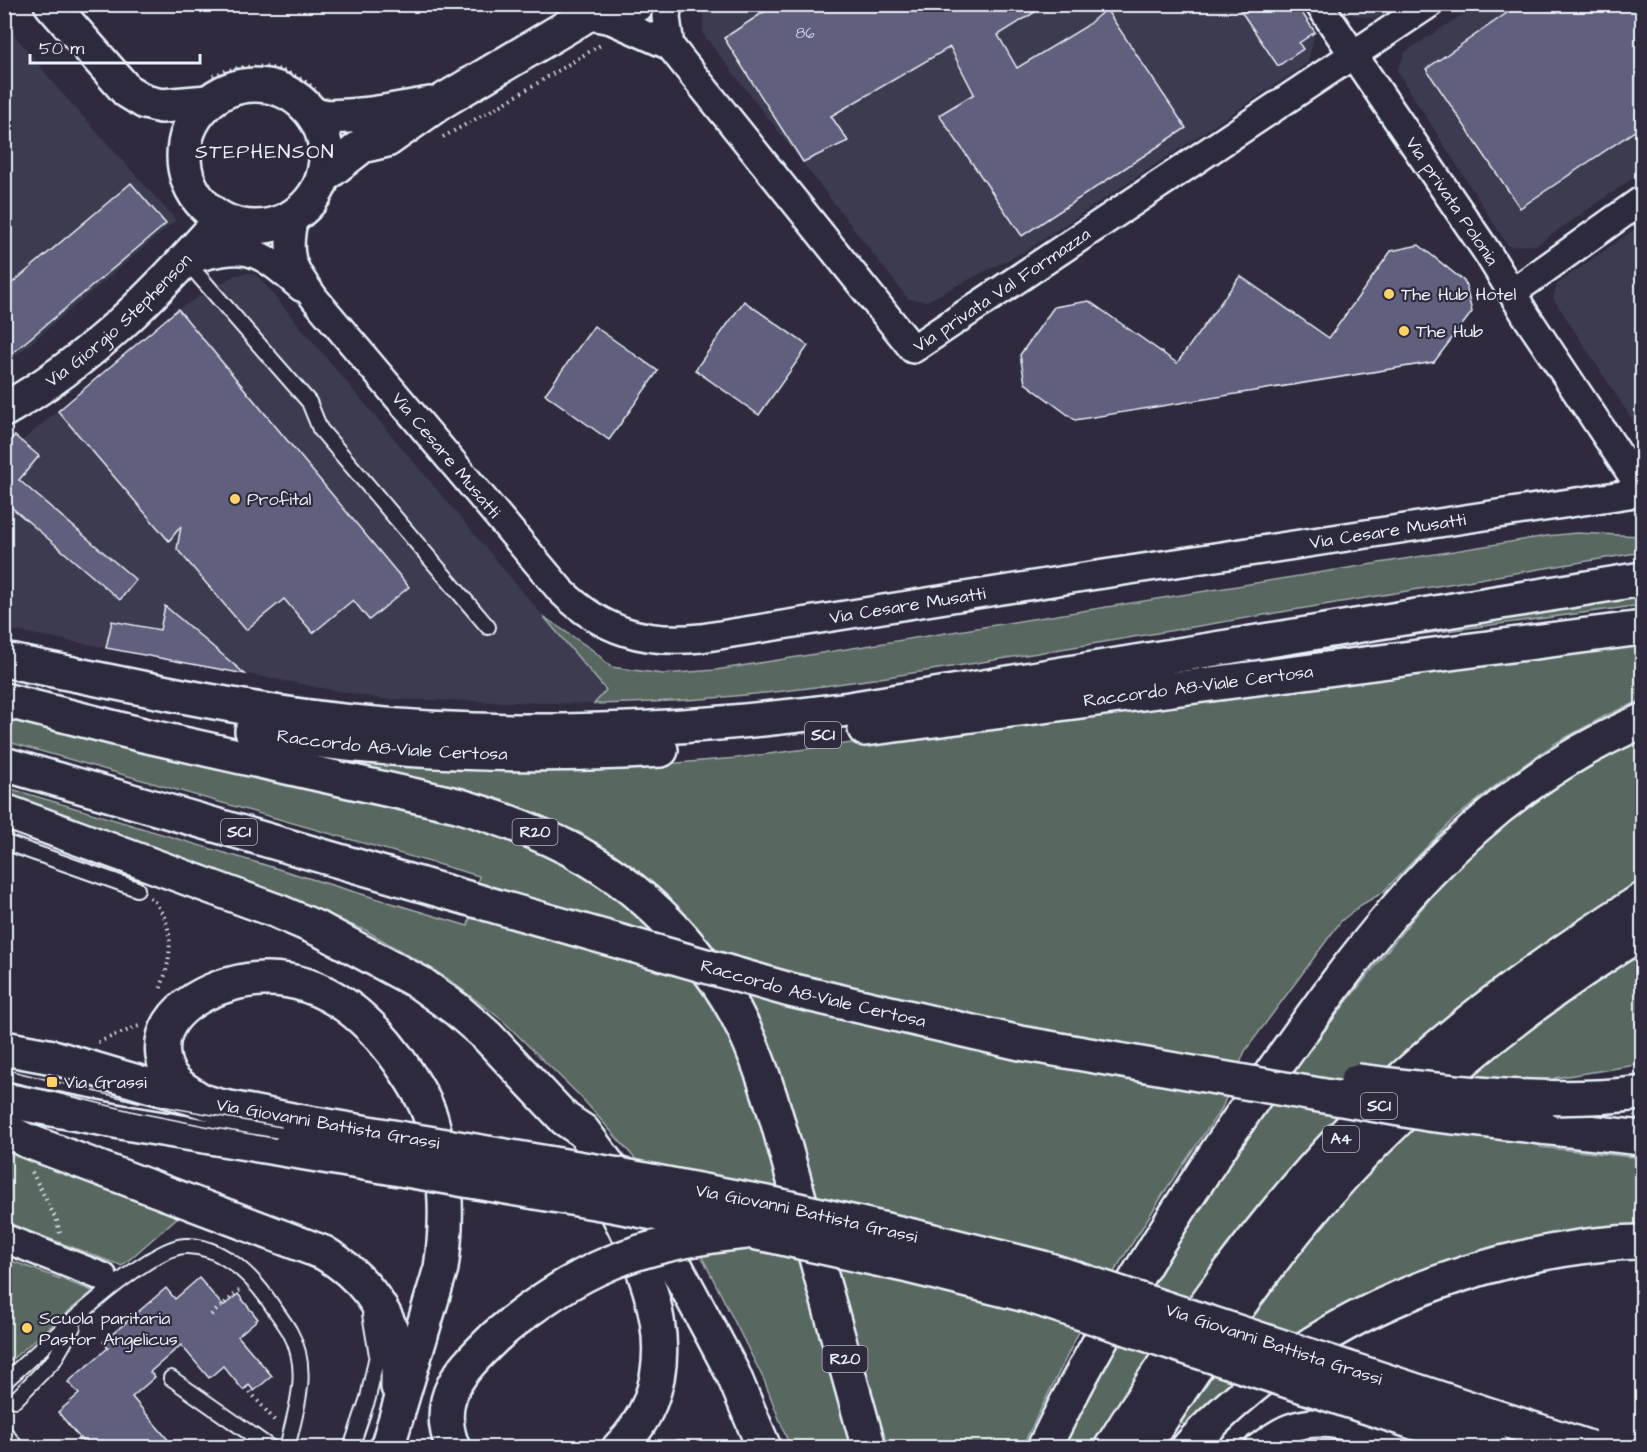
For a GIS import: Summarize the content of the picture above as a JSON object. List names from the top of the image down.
{
  "streets": {
    "main road": [
      "Via Giorgio Stephenson",
      "Raccordo A8-Viale Certosa",
      "SC1",
      "R20",
      "Via Giovanni Battista Grassi",
      "A4"
    ],
    "street": ["Via privata Polonia", "Via privata Val Formazza", "Via Cesare Musatti"]
  },
  "crossings": [
    ["Via privata Polonia", "Via privata Val Formazza"],
    ["Via privata Polonia", "Via Cesare Musatti"],
    ["Via Giorgio Stephenson", "Via Cesare Musatti"]
  ],
  "districts": ["STEPHENSON"],
  "places": {
    "other": [
      "The Hub Hotel",
      "The Hub",
      "Profital",
      "Scuola paritaria Pastor Angelicus"
    ],
    "transit": ["Via Grassi"]
  },
  "house_numbers": ["86"],
  "scale_bar": "50 m"
}
